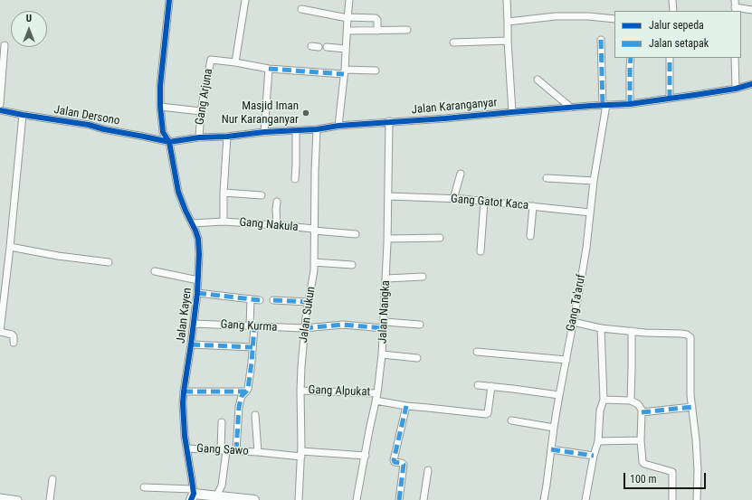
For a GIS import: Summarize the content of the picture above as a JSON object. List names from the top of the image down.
{
  "streets": {
    "street": [
      "Gang Arjuna",
      "Jalan Karanganyar",
      "Jalan Dersono",
      "Gang Gatot Kaca",
      "Gang Nakula",
      "Gang Ta'aruf",
      "Jalan Nangka",
      "Jalan Sukun",
      "Jalan Kayen",
      "Gang Kurma",
      "Gang Alpukat",
      "Gang Sawo"
    ]
  },
  "crossings": [
    ["Gang Arjuna", "Jalan Karanganyar"],
    ["Jalan Karanganyar", "Jalan Dersono"],
    ["Jalan Karanganyar", "Gang Nakula"],
    ["Jalan Karanganyar", "Gang Ta'aruf"],
    ["Jalan Karanganyar", "Jalan Nangka"],
    ["Jalan Karanganyar", "Jalan Sukun"],
    ["Jalan Karanganyar", "Jalan Kayen"],
    ["Jalan Dersono", "Jalan Kayen"],
    ["Gang Gatot Kaca", "Gang Ta'aruf"],
    ["Gang Gatot Kaca", "Jalan Nangka"],
    ["Gang Nakula", "Jalan Sukun"],
    ["Gang Nakula", "Jalan Kayen"],
    ["Jalan Nangka", "Gang Kurma"],
    ["Jalan Nangka", "Gang Alpukat"],
    ["Jalan Nangka", "Gang Sawo"],
    ["Jalan Sukun", "Gang Kurma"],
    ["Jalan Sukun", "Gang Alpukat"],
    ["Jalan Sukun", "Gang Sawo"],
    ["Jalan Kayen", "Gang Kurma"],
    ["Jalan Kayen", "Gang Sawo"]
  ],
  "places": ["Masjid Iman Nur Karanganyar"],
  "legend": ["Jalur sepeda", "Jalan setapak"],
  "scale_bar": "100 m",
  "north": "top"
}
